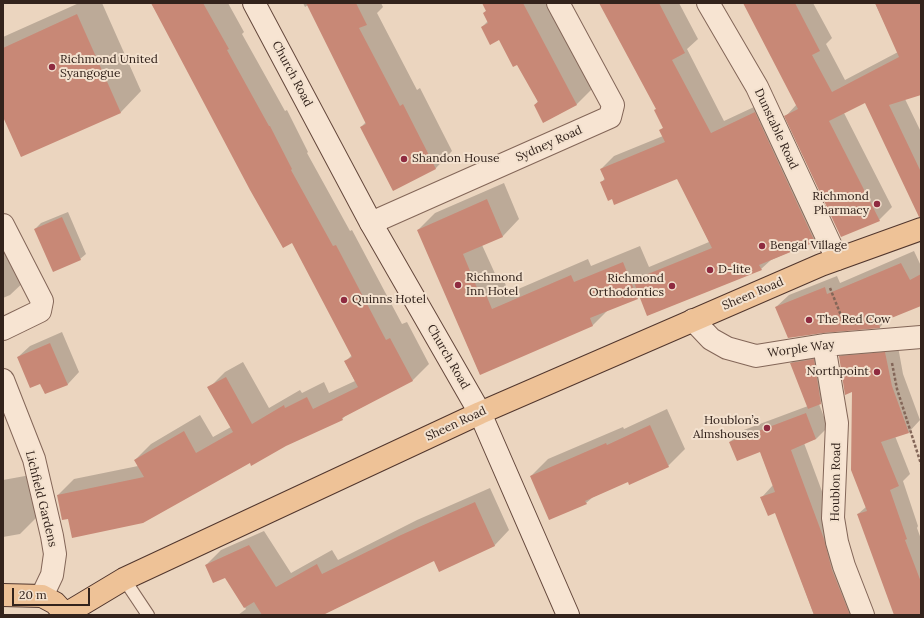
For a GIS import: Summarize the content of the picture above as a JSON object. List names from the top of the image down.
{
  "streets": {
    "main road": ["Sheen Road"],
    "street": [
      "Church Road",
      "Dunstable Road",
      "Sydney Road",
      "Worple Way",
      "Houblon Road",
      "Lichfield Gardens"
    ]
  },
  "crossings": [
    ["Church Road", "Sydney Road"],
    ["Church Road", "Sheen Road"],
    ["Dunstable Road", "Sheen Road"],
    ["Sheen Road", "Worple Way"],
    ["Sheen Road", "Lichfield Gardens"],
    ["Worple Way", "Houblon Road"]
  ],
  "places": [
    "Richmond United Syangogue",
    "Shandon House",
    "Richmond Pharmacy",
    "Bengal Village",
    "D-lite",
    "Richmond Inn Hotel",
    "Richmond Orthodontics",
    "Quinns Hotel",
    "The Red Cow",
    "Northpoint",
    "Houblon’s Almshouses"
  ],
  "scale_bar": "20 m"
}
